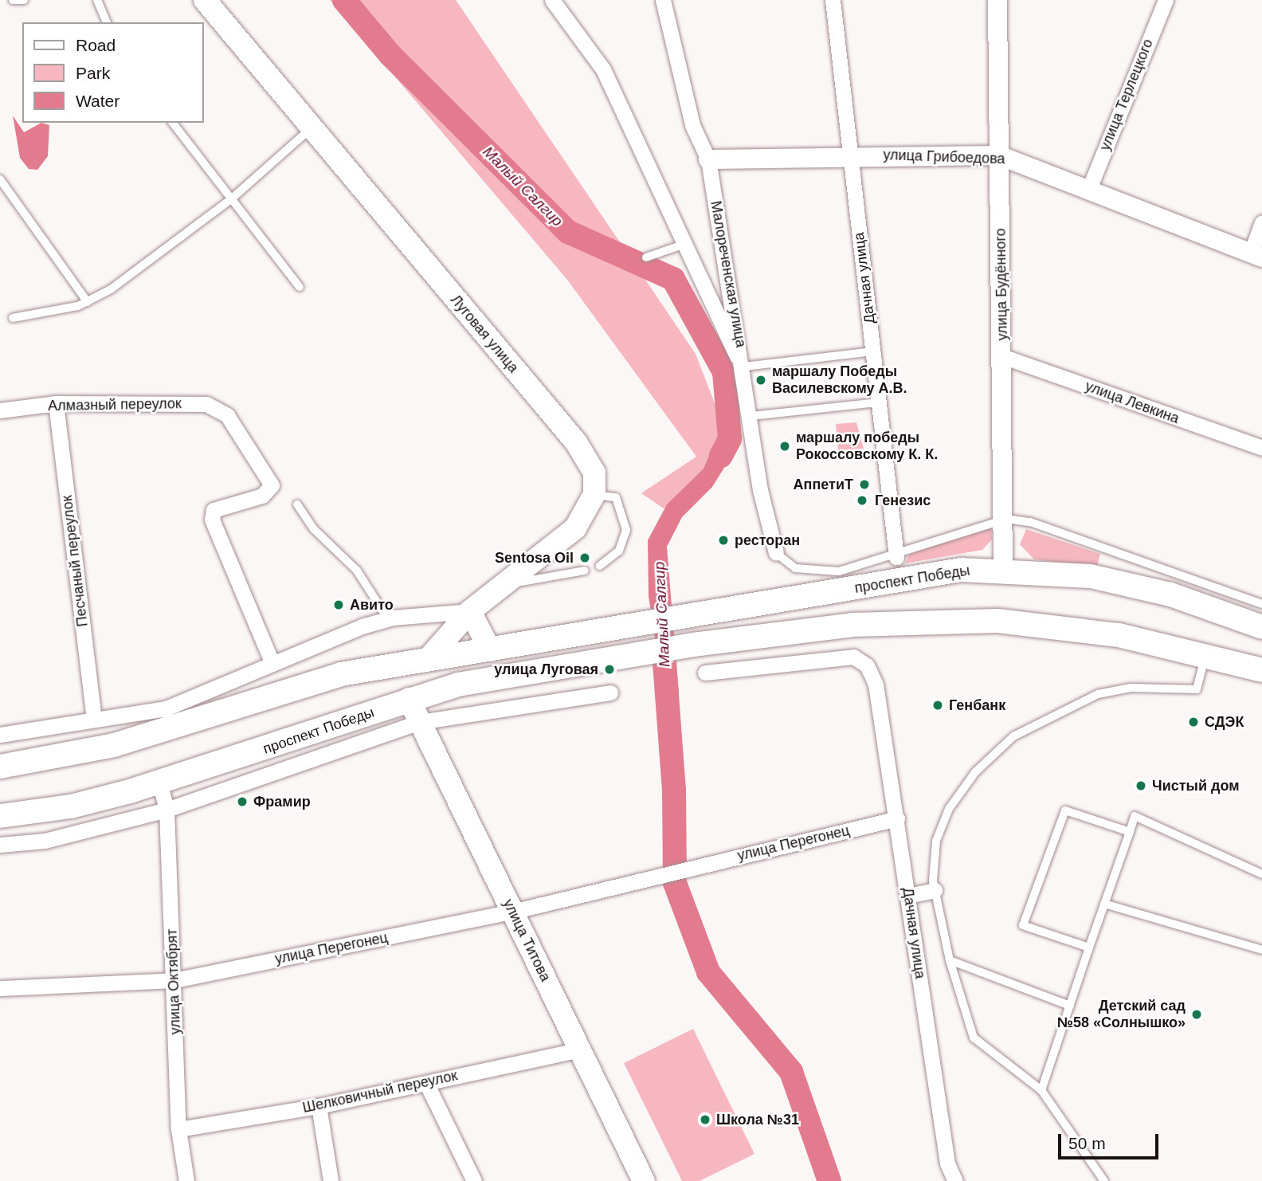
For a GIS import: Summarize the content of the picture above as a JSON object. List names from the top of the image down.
{
  "streets": {
    "main road": ["Луговая улица", "проспект Победы", "улица Титова"],
    "street": [
      "улица Терлецкого",
      "улица Грибоедова",
      "Малореченская улица",
      "Дачная улица",
      "улица Будённого",
      "улица Левкина",
      "Алмазный переулок",
      "Песчаный переулок",
      "улица Перегонец",
      "улица Октябрят",
      "Шелковичный переулок"
    ]
  },
  "crossings": [
    ["улица Терлецкого", "улица Грибоедова"],
    ["улица Грибоедова", "Малореченская улица"],
    ["улица Грибоедова", "Дачная улица"],
    ["улица Грибоедова", "улица Будённого"],
    ["Дачная улица", "улица Перегонец"],
    ["улица Будённого", "улица Левкина"],
    ["улица Будённого", "проспект Победы"],
    ["Алмазный переулок", "Песчаный переулок"],
    ["проспект Победы", "улица Титова"],
    ["проспект Победы", "улица Октябрят"],
    ["улица Перегонец", "улица Титова"],
    ["улица Перегонец", "улица Октябрят"],
    ["улица Титова", "Шелковичный переулок"],
    ["улица Октябрят", "Шелковичный переулок"]
  ],
  "water": ["Малый Салгир"],
  "places": [
    "маршалу Победы Василевскому А.В.",
    "маршалу победы Рокоссовскому К. К.",
    "АппетиТ",
    "Генезис",
    "ресторан",
    "Sentosa Oil",
    "Авито",
    "улица Луговая",
    "Генбанк",
    "СДЭК",
    "Чистый дом",
    "Фрамир",
    "Детский сад №58 «Солнышко»",
    "Школа №31"
  ],
  "legend": ["Road", "Park", "Water"],
  "scale_bar": "50 m"
}
